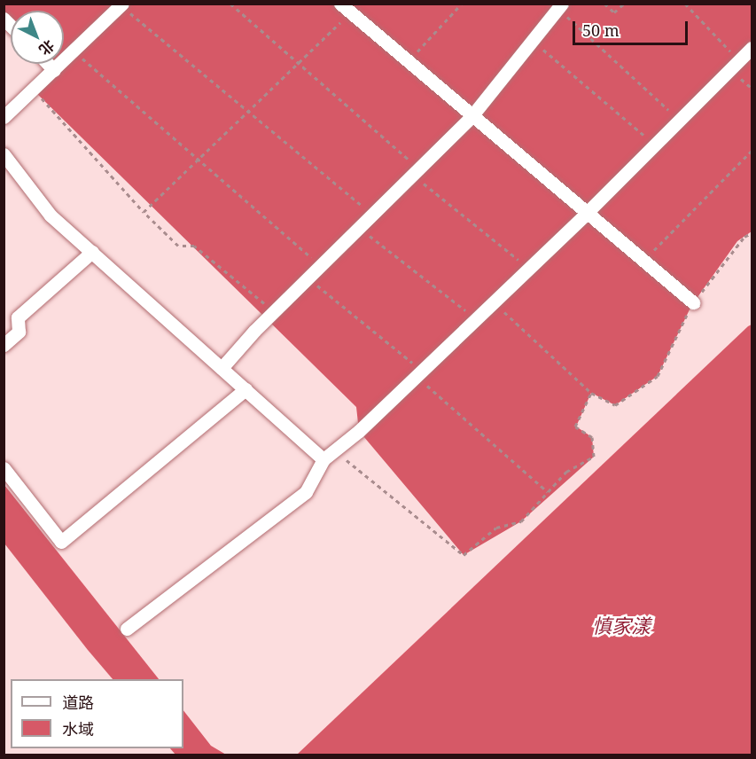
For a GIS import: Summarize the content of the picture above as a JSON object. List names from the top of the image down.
{
  "water": ["慎家漾"],
  "legend": ["道路", "水域"],
  "scale_bar": "50 m",
  "north": "bottom right"
}
